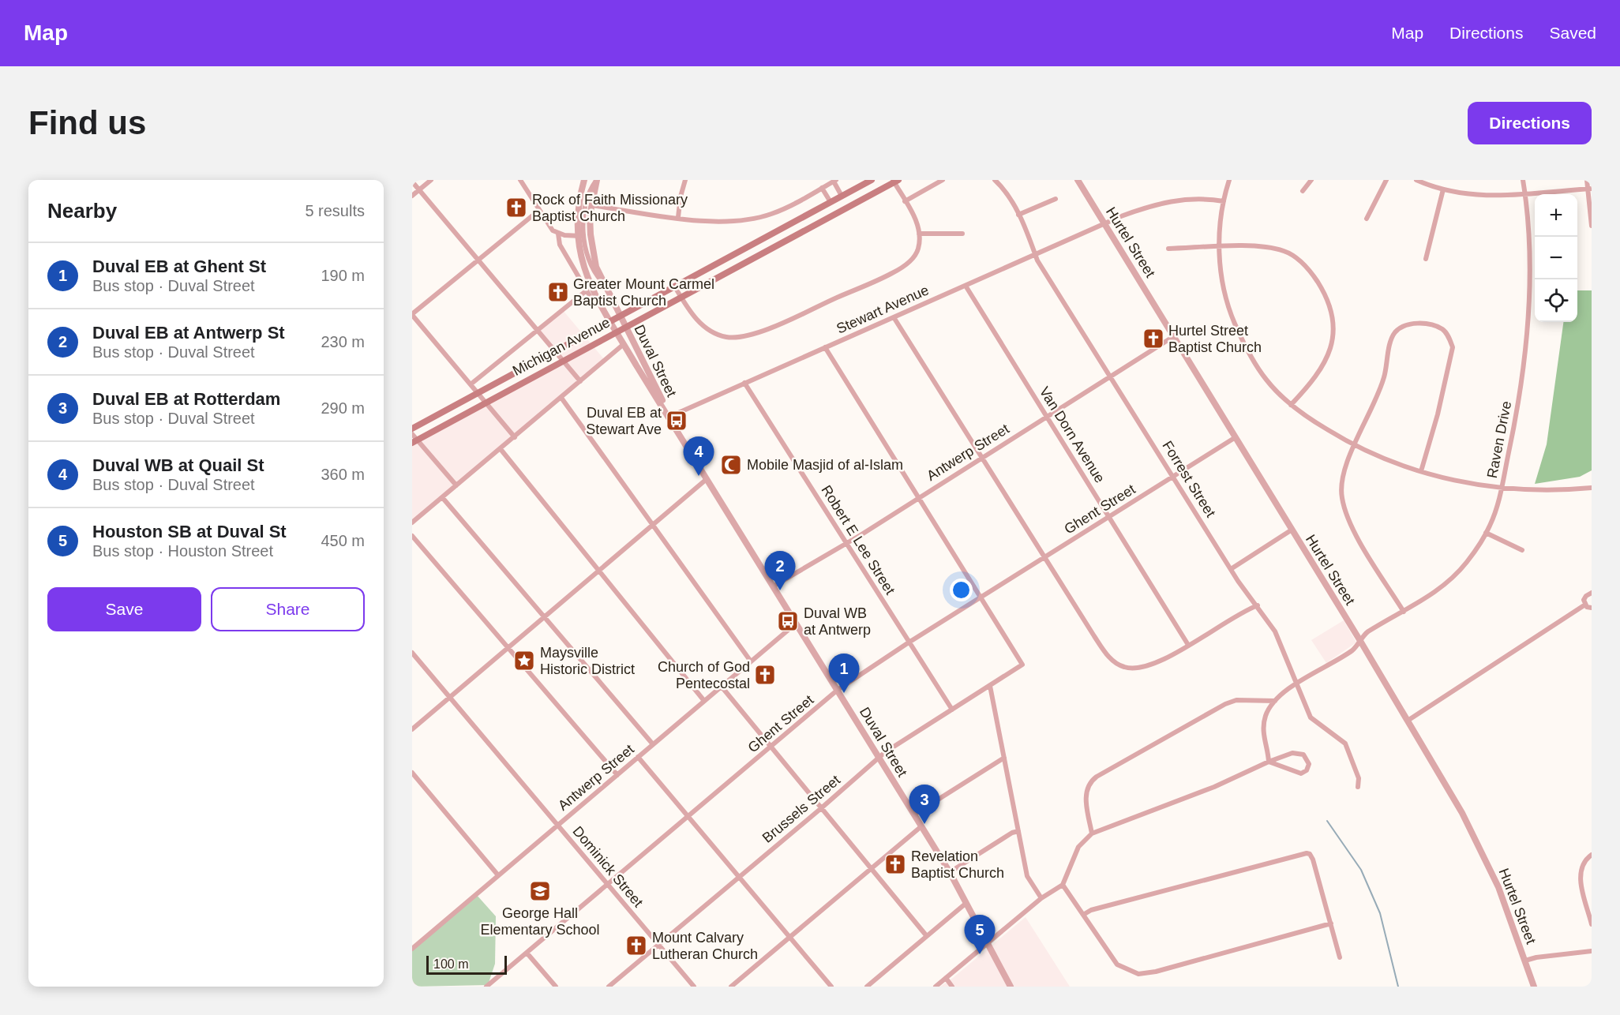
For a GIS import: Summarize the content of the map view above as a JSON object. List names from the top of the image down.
{
  "streets": {
    "main road": ["Michigan Avenue"],
    "street": [
      "Hurtel Street",
      "Stewart Avenue",
      "Duval Street",
      "Van Dorn Avenue",
      "Raven Drive",
      "Antwerp Street",
      "Forrest Street",
      "Ghent Street",
      "Robert E Lee Street",
      "Brussels Street",
      "Dominick Street"
    ]
  },
  "crossings": [
    ["Hurtel Street", "Stewart Avenue"],
    ["Hurtel Street", "Raven Drive"],
    ["Hurtel Street", "Antwerp Street"],
    ["Hurtel Street", "Ghent Street"],
    ["Stewart Avenue", "Duval Street"],
    ["Stewart Avenue", "Van Dorn Avenue"],
    ["Stewart Avenue", "Forrest Street"],
    ["Stewart Avenue", "Robert E Lee Street"],
    ["Michigan Avenue", "Duval Street"],
    ["Duval Street", "Antwerp Street"],
    ["Duval Street", "Ghent Street"],
    ["Duval Street", "Brussels Street"],
    ["Van Dorn Avenue", "Antwerp Street"],
    ["Van Dorn Avenue", "Ghent Street"],
    ["Raven Drive", "Forrest Street"],
    ["Antwerp Street", "Forrest Street"],
    ["Antwerp Street", "Robert E Lee Street"],
    ["Antwerp Street", "Dominick Street"],
    ["Forrest Street", "Ghent Street"],
    ["Ghent Street", "Robert E Lee Street"],
    ["Ghent Street", "Brussels Street"],
    ["Ghent Street", "Dominick Street"],
    ["Robert E Lee Street", "Brussels Street"],
    ["Brussels Street", "Dominick Street"]
  ],
  "places": {
    "church": [
      "Rock of Faith Missionary Baptist Church",
      "Greater Mount Carmel Baptist Church",
      "Hurtel Street Baptist Church",
      "Church of God Pentecostal",
      "Revelation Baptist Church",
      "Mount Calvary Lutheran Church"
    ],
    "bus stop": ["Duval EB at Stewart Ave", "Duval WB at Antwerp"],
    "mosque": ["Mobile Masjid of al-Islam"],
    "place": ["Maysville Historic District"],
    "school or university": ["George Hall Elementary School"]
  },
  "scale_bar": "100 m",
  "page": {
    "header": "Map",
    "nav": ["Map", "Directions", "Saved"],
    "buttons": [
      "Directions",
      ["Save", "Share"]
    ],
    "title": "Find us",
    "heading": ["Nearby", "5 results"],
    "map_buttons": ["+", "−"],
    "list": [
      {
        "mark": "1",
        "name": "Duval EB at Ghent St",
        "note": "Bus stop · Duval Street",
        "value": "190 m"
      },
      {
        "mark": "2",
        "name": "Duval EB at Antwerp St",
        "note": "Bus stop · Duval Street",
        "value": "230 m"
      },
      {
        "mark": "3",
        "name": "Duval EB at Rotterdam",
        "note": "Bus stop · Duval Street",
        "value": "290 m"
      },
      {
        "mark": "4",
        "name": "Duval WB at Quail St",
        "note": "Bus stop · Duval Street",
        "value": "360 m"
      },
      {
        "mark": "5",
        "name": "Houston SB at Duval St",
        "note": "Bus stop · Houston Street",
        "value": "450 m"
      }
    ],
    "pins": [
      "4",
      "2",
      "1",
      "3",
      "5"
    ],
    "scale": "100 m"
  }
}
